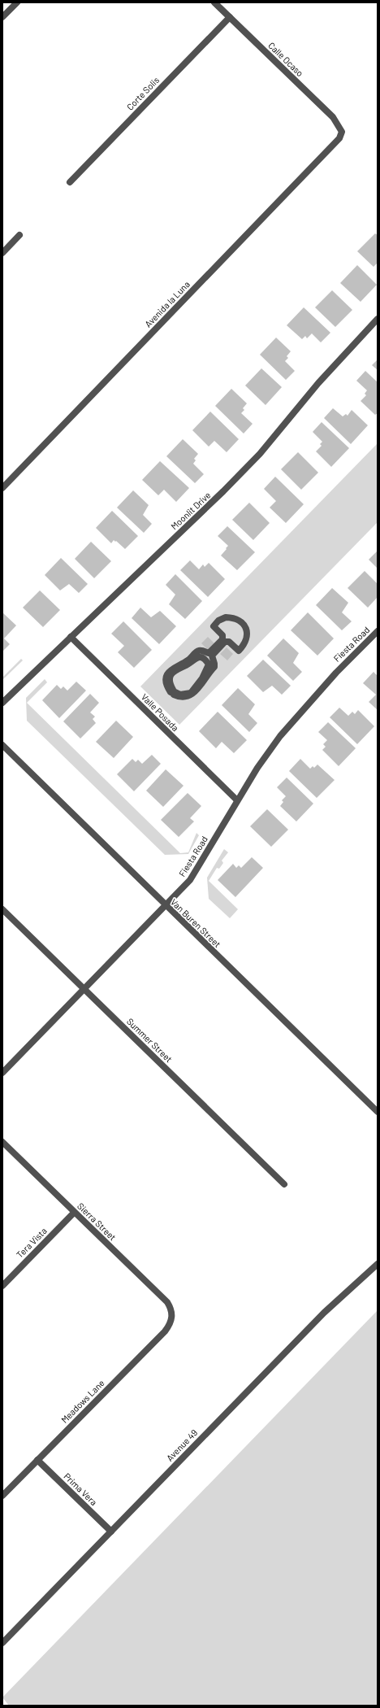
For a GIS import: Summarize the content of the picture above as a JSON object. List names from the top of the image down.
{
  "streets": {
    "street": [
      "Calle Ocaso",
      "Corte Solis",
      "Avenida la Luna",
      "Moonlit Drive",
      "Fiesta Road",
      "Valle Posada",
      "Van Buren Street",
      "Summer Street",
      "Sierra Street",
      "Tera Vista",
      "Meadows Lane",
      "Avenue 49",
      "Prima Vera"
    ]
  },
  "crossings": [
    ["Calle Ocaso", "Corte Solis"],
    ["Calle Ocaso", "Avenida la Luna"],
    ["Moonlit Drive", "Valle Posada"],
    ["Fiesta Road", "Valle Posada"],
    ["Fiesta Road", "Van Buren Street"],
    ["Fiesta Road", "Summer Street"],
    ["Sierra Street", "Tera Vista"],
    ["Sierra Street", "Meadows Lane"],
    ["Meadows Lane", "Prima Vera"],
    ["Avenue 49", "Prima Vera"]
  ]
}
